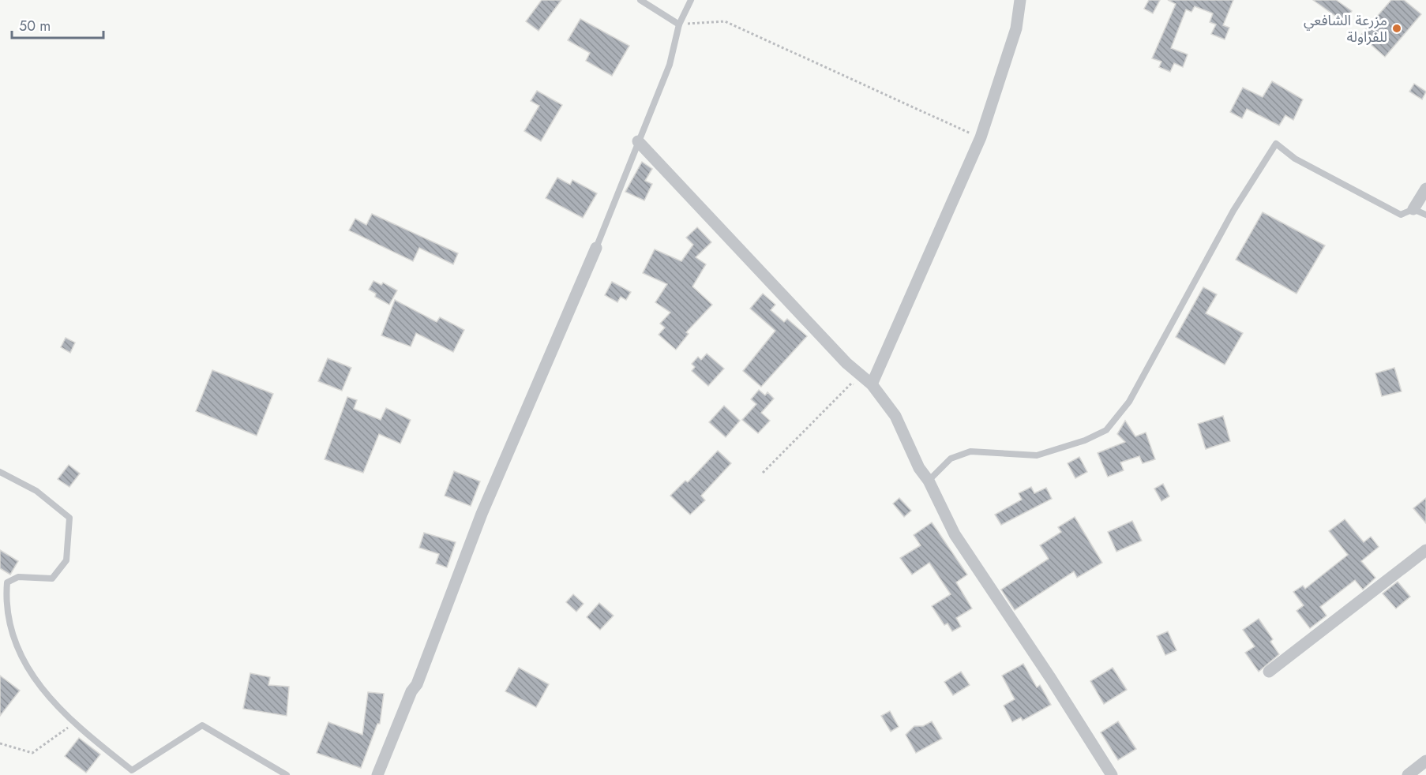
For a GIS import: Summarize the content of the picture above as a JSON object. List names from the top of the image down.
{
  "places": ["مزرعة الشافعي للفراولة"],
  "scale_bar": "50 m"
}
